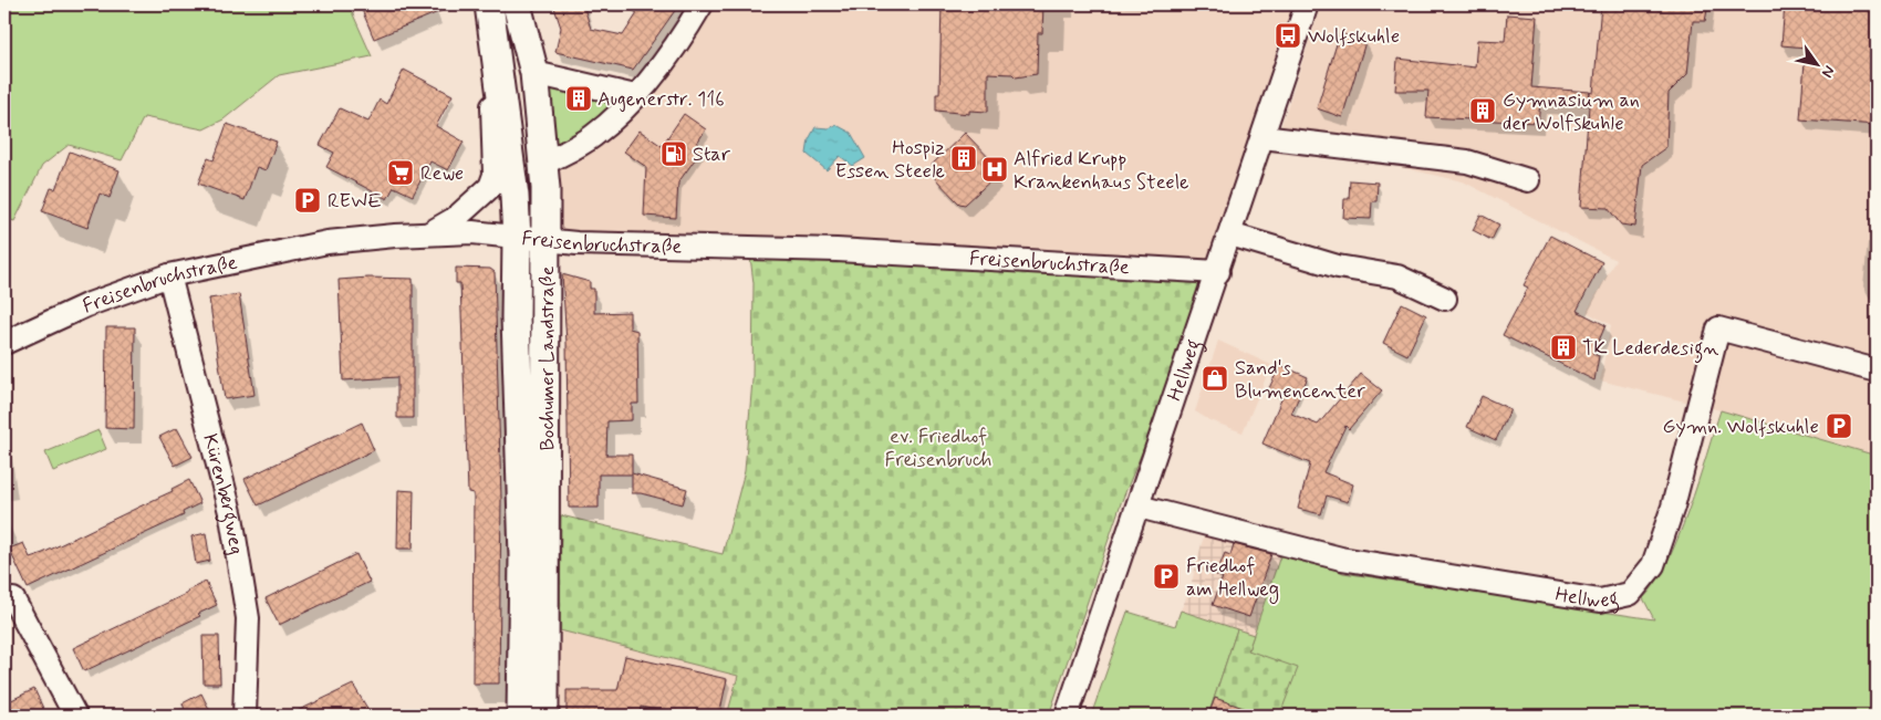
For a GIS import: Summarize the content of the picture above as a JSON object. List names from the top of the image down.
{
  "streets": {
    "main road": ["Bochumer Landstraße"],
    "street": ["Freisenbruchstraße", "Hellweg", "Kürenbergweg"]
  },
  "crossings": [
    ["Freisenbruchstraße", "Bochumer Landstraße"],
    ["Freisenbruchstraße", "Hellweg"],
    ["Freisenbruchstraße", "Kürenbergweg"]
  ],
  "parks": ["ev. Friedhof Freisenbruch"],
  "places": {
    "bus stop": ["Wolfskuhle"],
    "building": [
      "Augenerstr. 116",
      "Gymnasium an der Wolfskuhle",
      "Hospiz Essen Steele",
      "TK Lederdesign"
    ],
    "fuel station": ["Star"],
    "hospital": ["Alfried Krupp Krankenhaus Steele"],
    "supermarket": ["Rewe"],
    "parking": ["REWE", "Gymn. Wolfskuhle", "Friedhof am Hellweg"],
    "shop": ["Sand's Blumencenter"]
  },
  "north": "bottom right"
}
